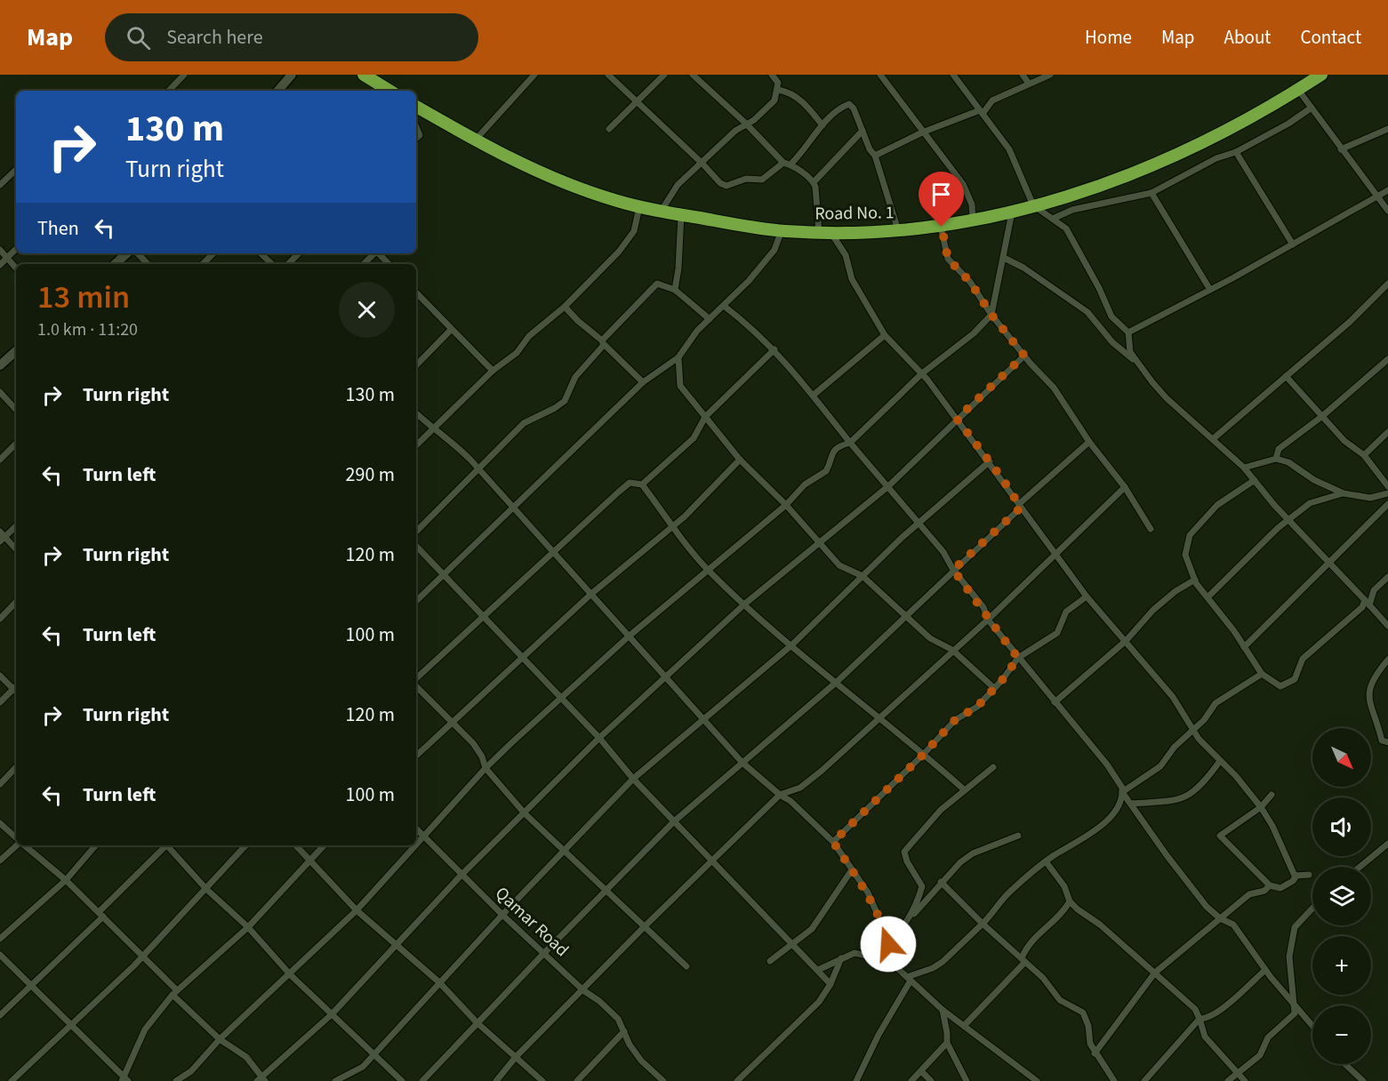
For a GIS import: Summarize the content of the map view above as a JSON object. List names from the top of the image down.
{
  "streets": {
    "highway": ["Road No. 1"],
    "street": ["Qamar Road"]
  },
  "north": "bottom right",
  "page": {
    "header": "Map",
    "search": "Search here",
    "nav": [
      "Home",
      "Map",
      "About",
      "Contact"
    ],
    "turn": ["130 m", "Turn right"],
    "then": "Then",
    "heading": ["13 min", "1.0 km · 11:20"],
    "list": [
      {
        "name": "Turn right",
        "value": "130 m"
      },
      {
        "name": "Turn left",
        "value": "290 m"
      },
      {
        "name": "Turn right",
        "value": "120 m"
      },
      {
        "name": "Turn left",
        "value": "100 m"
      },
      {
        "name": "Turn right",
        "value": "120 m"
      },
      {
        "name": "Turn left",
        "value": "100 m"
      }
    ],
    "map_buttons": ["+", "−"]
  }
}
